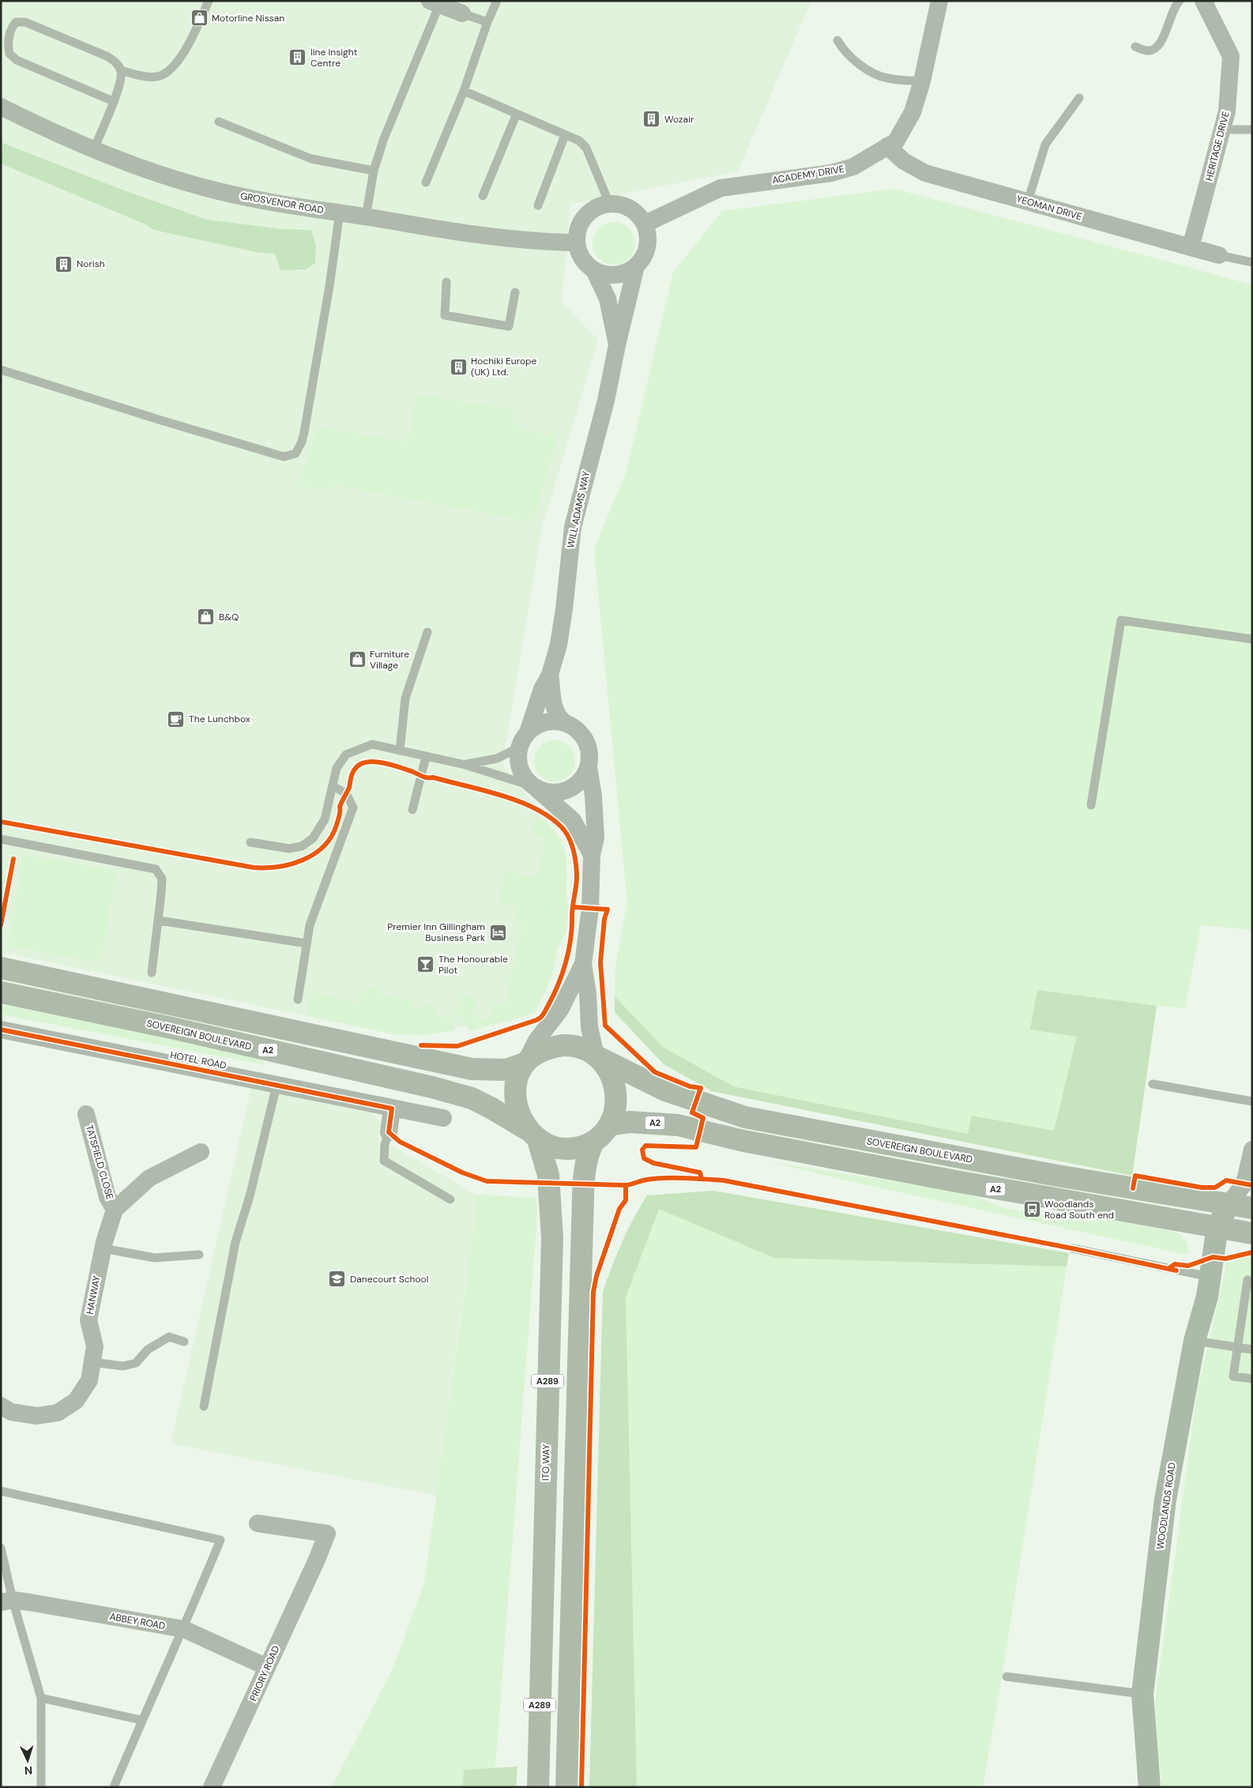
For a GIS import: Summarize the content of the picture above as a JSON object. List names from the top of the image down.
{
  "streets": {
    "main road": [
      "SOVEREIGN BOULEVARD",
      "A2",
      "A289",
      "ITO WAY"
    ],
    "street": [
      "HERITAGE DRIVE",
      "ACADEMY DRIVE",
      "GROSVENOR ROAD",
      "YEOMAN DRIVE",
      "WILL ADAMS WAY",
      "HOTEL ROAD",
      "TATSFIELD CLOSE",
      "HANWAY",
      "WOODLANDS ROAD",
      "ABBEY ROAD",
      "PRIORY ROAD"
    ]
  },
  "crossings": [
    ["HERITAGE DRIVE", "YEOMAN DRIVE"],
    ["ACADEMY DRIVE", "GROSVENOR ROAD"],
    ["ACADEMY DRIVE", "YEOMAN DRIVE"],
    ["ACADEMY DRIVE", "WILL ADAMS WAY"],
    ["GROSVENOR ROAD", "WILL ADAMS WAY"],
    ["SOVEREIGN BOULEVARD", "A2"],
    ["SOVEREIGN BOULEVARD", "A289"],
    ["SOVEREIGN BOULEVARD", "ITO WAY"],
    ["SOVEREIGN BOULEVARD", "WOODLANDS ROAD"],
    ["A2", "A289"],
    ["A2", "ITO WAY"],
    ["A2", "WOODLANDS ROAD"],
    ["TATSFIELD CLOSE", "HANWAY"],
    ["A289", "ITO WAY"],
    ["ABBEY ROAD", "PRIORY ROAD"]
  ],
  "places": {
    "shop": ["Motorline Nissan", "B&Q", "Furniture Village"],
    "building": [
      "line Insight Centre",
      "Wozair",
      "Norish",
      "Hochiki Europe (UK) Ltd."
    ],
    "cafe": ["The Lunchbox"],
    "hotel": ["Premier Inn Gillingham Business Park"],
    "bar": ["The Honourable Pilot"],
    "bus stop": ["Woodlands Road South end"],
    "school or university": ["Danecourt School"]
  },
  "north": "bottom"
}
